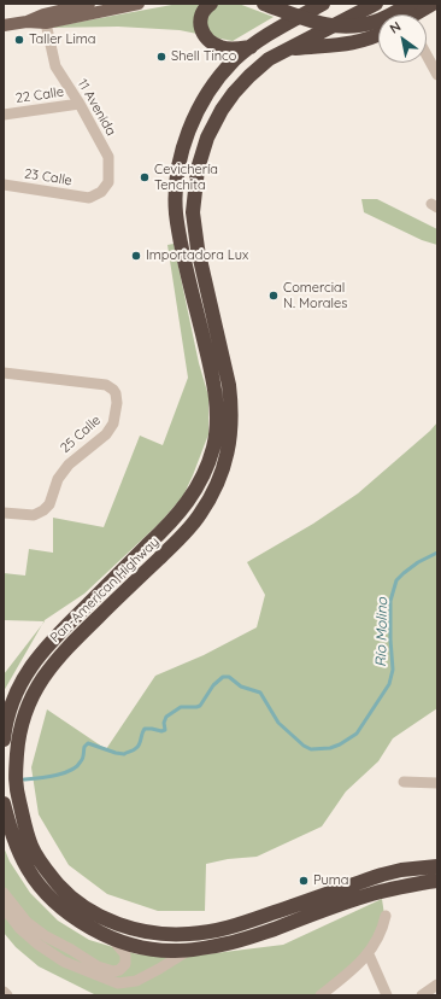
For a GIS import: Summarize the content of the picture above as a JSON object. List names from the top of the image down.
{
  "streets": {
    "highway": ["Pan-American Highway"],
    "street": [
      "22 Calle",
      "11 Avenida",
      "23 Calle",
      "25 Calle"
    ]
  },
  "crossings": [
    ["22 Calle", "11 Avenida"],
    ["11 Avenida", "23 Calle"]
  ],
  "water": ["Río Molino"],
  "places": [
    "Taller Lima",
    "Shell Tinco",
    "Cevichería Tenchita",
    "Importadora Lux",
    "Comercial N. Morales",
    "Puma"
  ],
  "north": "top left"
}
